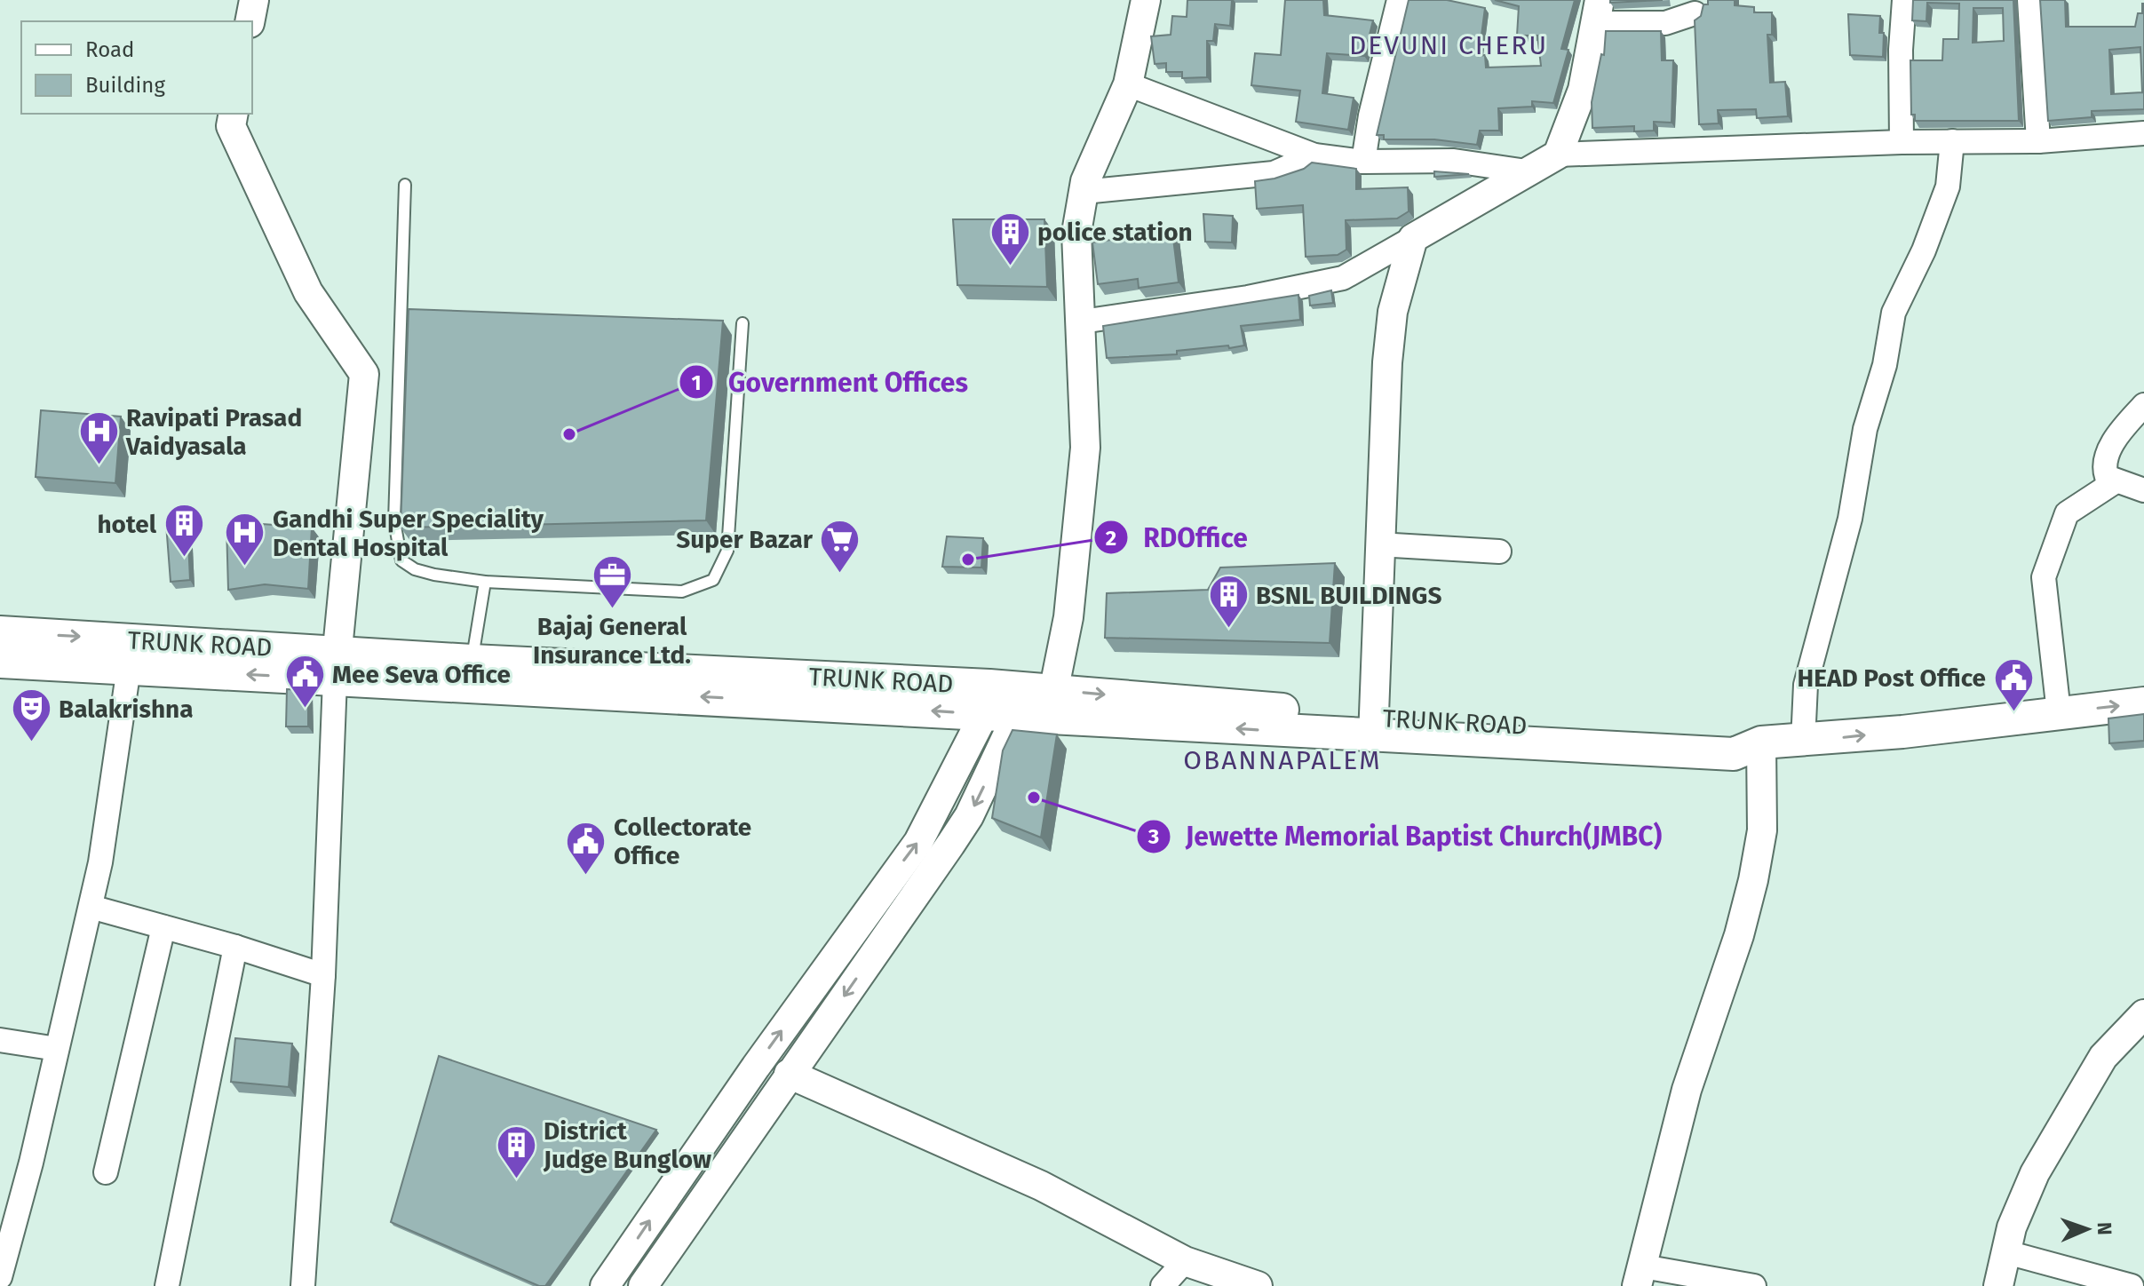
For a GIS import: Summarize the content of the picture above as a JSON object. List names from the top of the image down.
{
  "streets": {
    "main road": ["TRUNK ROAD"]
  },
  "districts": ["DEVUNI CHERU", "OBANNAPALEM"],
  "places": {
    "building": [
      "police station",
      "hotel",
      "BSNL BUILDINGS",
      "District Judge Bunglow"
    ],
    "other": ["Government Offices", "RDOffice", "Jewette Memorial Baptist Church(JMBC)"],
    "hospital": ["Ravipati Prasad Vaidyasala", "Gandhi Super Speciality Dental Hospital"],
    "supermarket": ["Super Bazar"],
    "office": ["Bajaj General Insurance Ltd."],
    "public building": ["Mee Seva Office", "HEAD Post Office", "Collectorate Office"],
    "theatre": ["Balakrishna"]
  },
  "legend": ["Road", "Building"],
  "north": "right"
}
